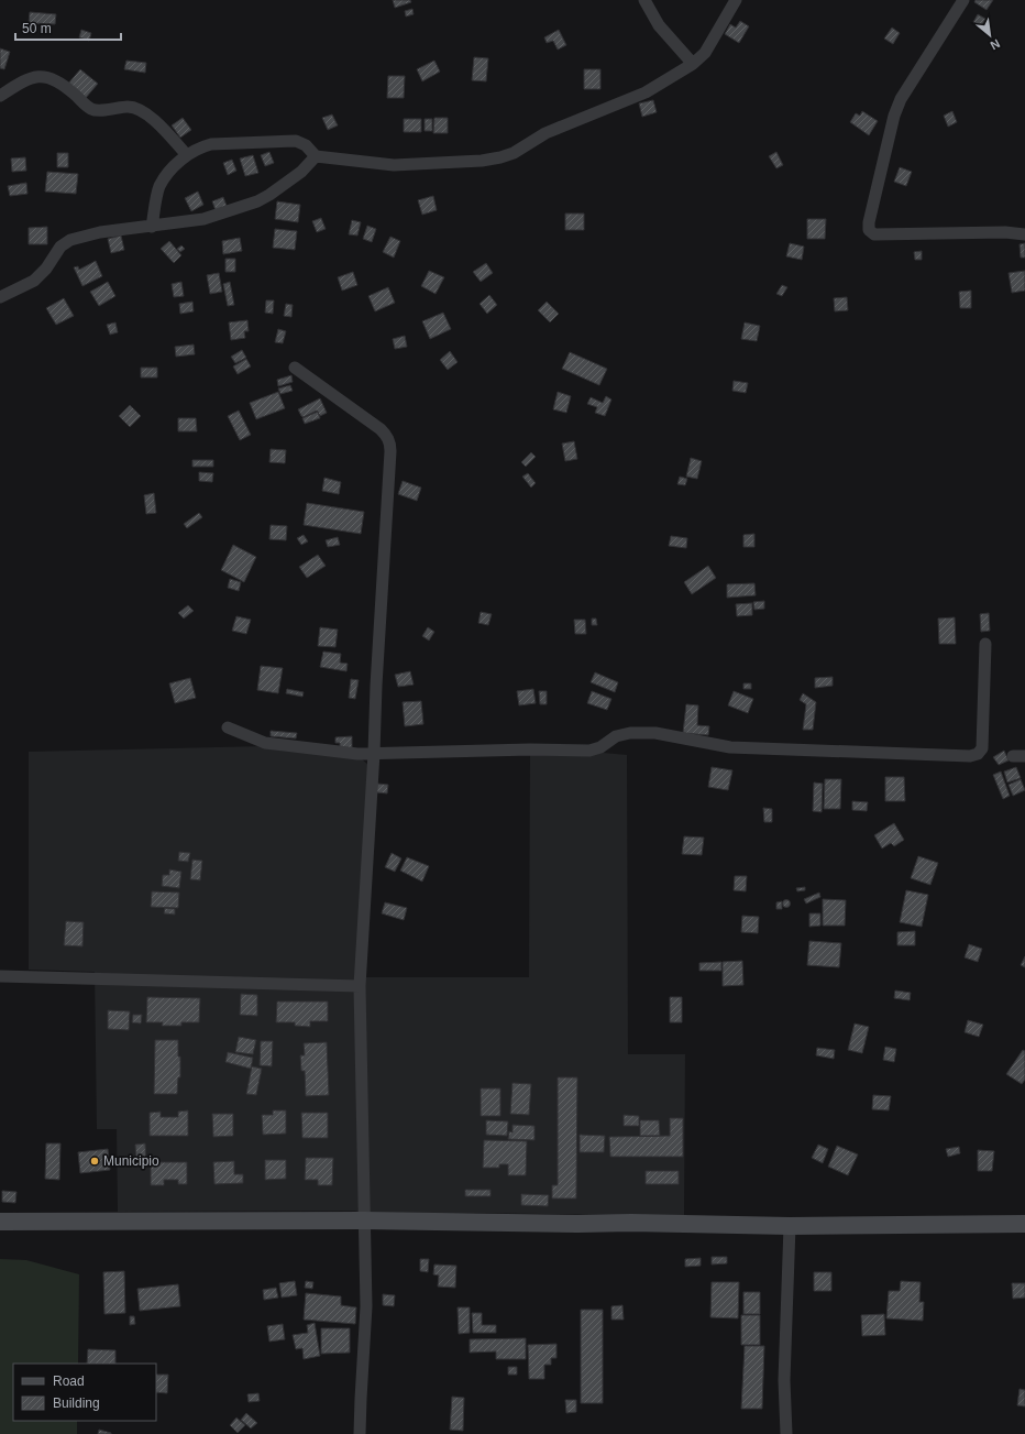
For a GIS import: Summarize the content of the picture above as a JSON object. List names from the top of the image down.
{
  "places": ["Municipio"],
  "legend": ["Road", "Building"],
  "scale_bar": "50 m",
  "north": "bottom right"
}
